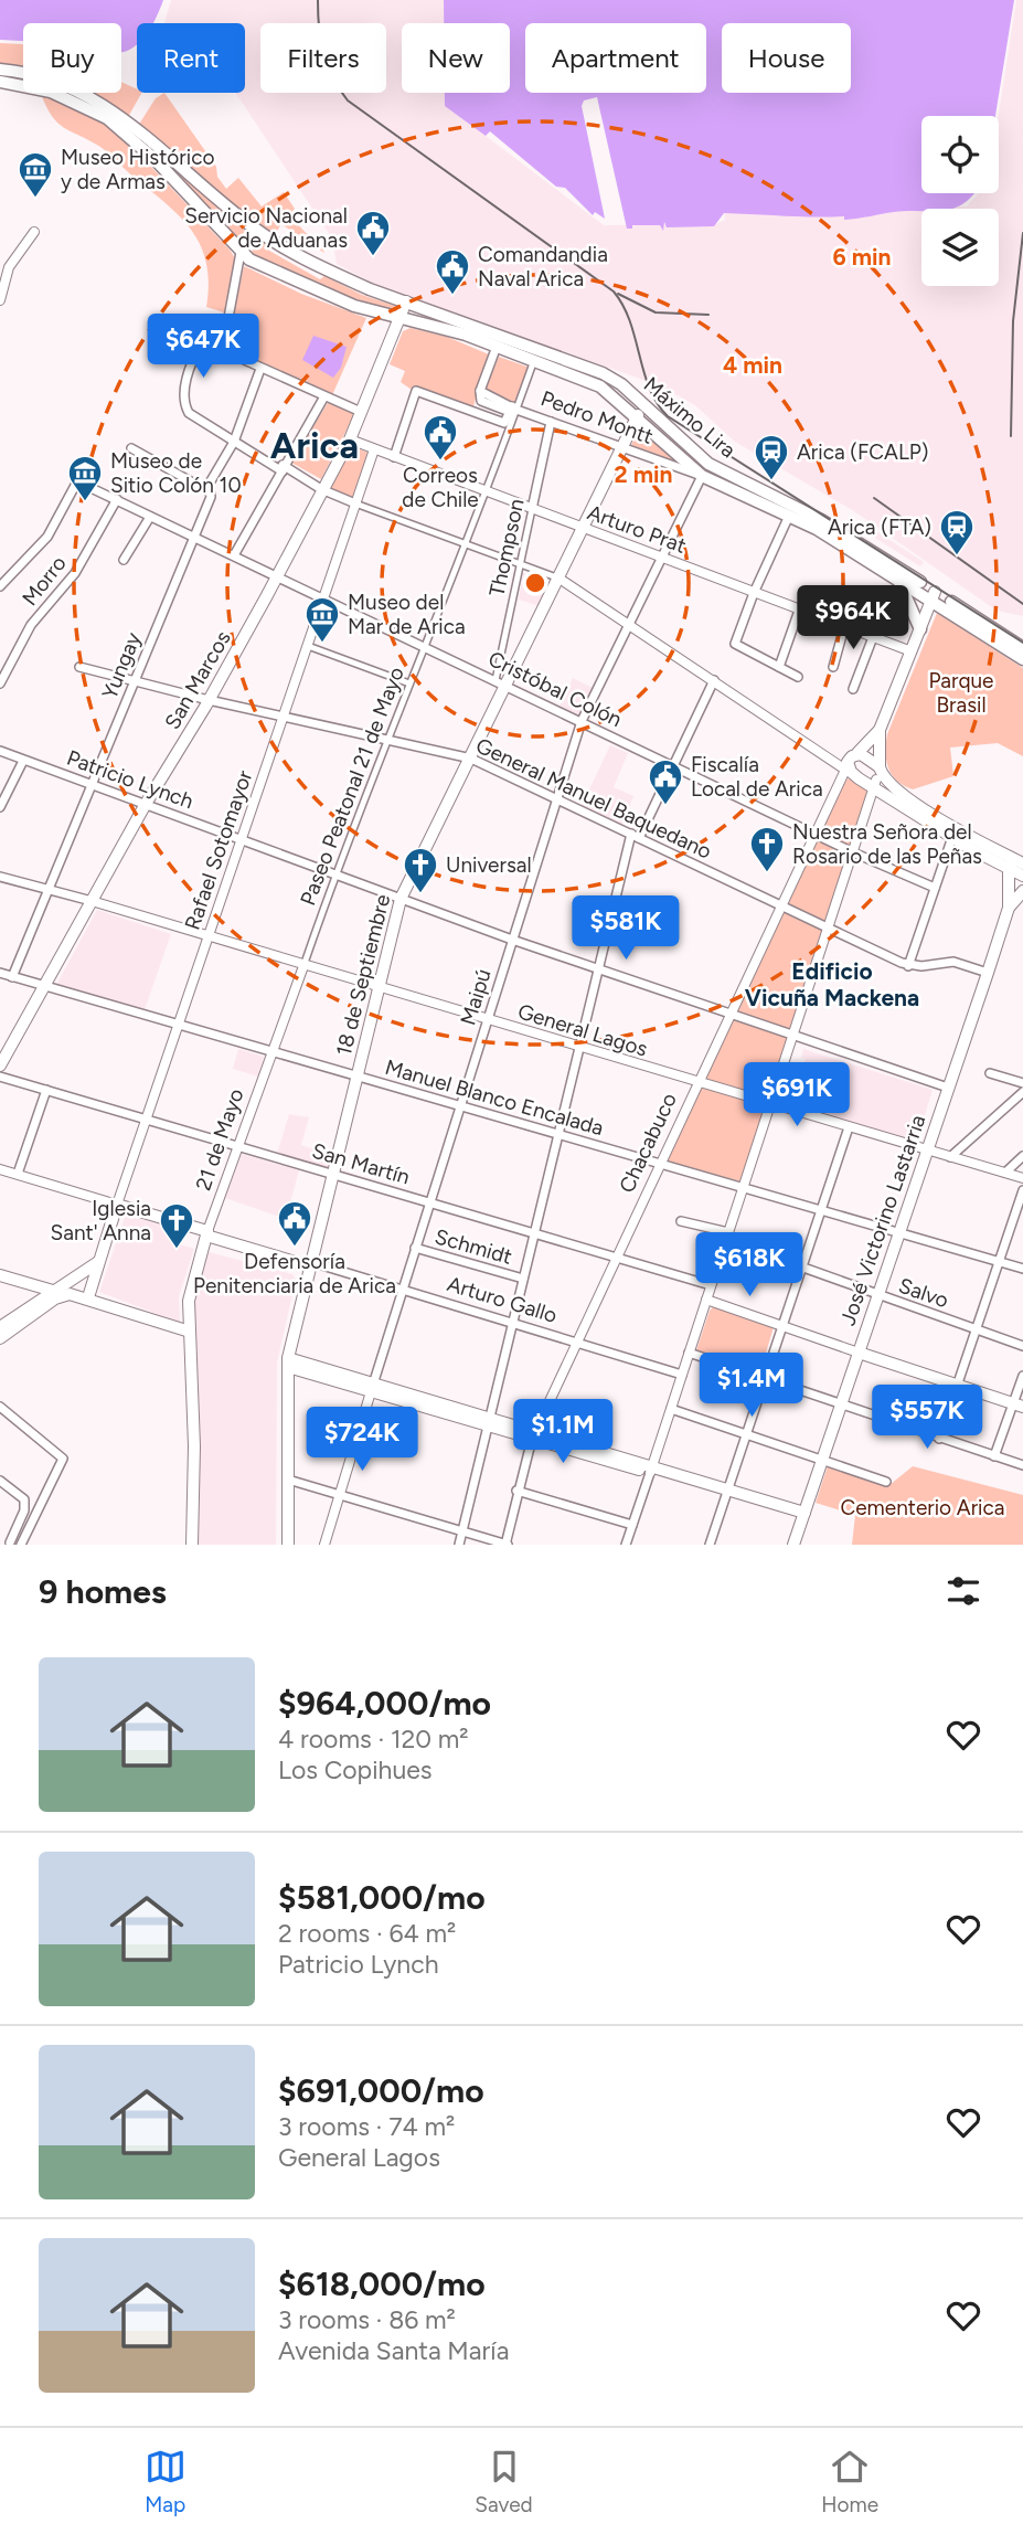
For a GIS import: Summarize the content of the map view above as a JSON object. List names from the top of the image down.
{
  "streets": {
    "main road": [
      "Máximo Lira",
      "San Marcos",
      "Rafael Sotomayor",
      "18 de Septiembre",
      "21 de Mayo",
      "José Victorino Lastarria",
      "Arturo Gallo"
    ],
    "street": [
      "Pedro Montt",
      "Arturo Prat",
      "Thompson",
      "Morro",
      "Yungay",
      "Cristóbal Colón",
      "Patricio Lynch",
      "Paseo Peatonal 21 de Mayo",
      "General Manuel Baquedano",
      "Maipú",
      "General Lagos",
      "Manuel Blanco Encalada",
      "Chacabuco",
      "San Martín",
      "Schmidt",
      "Salvo"
    ]
  },
  "crossings": [
    ["Pedro Montt", "Máximo Lira"],
    ["Pedro Montt", "Thompson"],
    ["Pedro Montt", "Paseo Peatonal 21 de Mayo"],
    ["Pedro Montt", "18 de Septiembre"],
    ["Pedro Montt", "Maipú"],
    ["Máximo Lira", "San Marcos"],
    ["Máximo Lira", "Paseo Peatonal 21 de Mayo"],
    ["Máximo Lira", "18 de Septiembre"],
    ["Máximo Lira", "Maipú"],
    ["Arturo Prat", "Thompson"],
    ["Arturo Prat", "San Marcos"],
    ["Arturo Prat", "Paseo Peatonal 21 de Mayo"],
    ["Arturo Prat", "Rafael Sotomayor"],
    ["Arturo Prat", "18 de Septiembre"],
    ["Arturo Prat", "Maipú"],
    ["Thompson", "Cristóbal Colón"],
    ["Thompson", "18 de Septiembre"],
    ["Morro", "Cristóbal Colón"],
    ["Yungay", "Cristóbal Colón"],
    ["Yungay", "Patricio Lynch"],
    ["Yungay", "General Manuel Baquedano"],
    ["Yungay", "General Lagos"],
    ["Yungay", "Manuel Blanco Encalada"],
    ["San Marcos", "Cristóbal Colón"],
    ["San Marcos", "Patricio Lynch"],
    ["San Marcos", "General Manuel Baquedano"],
    ["San Marcos", "General Lagos"],
    ["San Marcos", "Manuel Blanco Encalada"],
    ["Cristóbal Colón", "Paseo Peatonal 21 de Mayo"],
    ["Cristóbal Colón", "Rafael Sotomayor"],
    ["Cristóbal Colón", "18 de Septiembre"],
    ["Cristóbal Colón", "Maipú"],
    ["Cristóbal Colón", "Chacabuco"],
    ["Patricio Lynch", "Paseo Peatonal 21 de Mayo"],
    ["Patricio Lynch", "Rafael Sotomayor"],
    ["Patricio Lynch", "18 de Septiembre"],
    ["Patricio Lynch", "Maipú"],
    ["Patricio Lynch", "Chacabuco"],
    ["Patricio Lynch", "José Victorino Lastarria"],
    ["Paseo Peatonal 21 de Mayo", "General Manuel Baquedano"],
    ["Paseo Peatonal 21 de Mayo", "General Lagos"],
    ["Paseo Peatonal 21 de Mayo", "21 de Mayo"],
    ["General Manuel Baquedano", "Rafael Sotomayor"],
    ["General Manuel Baquedano", "18 de Septiembre"],
    ["General Manuel Baquedano", "Maipú"],
    ["General Manuel Baquedano", "Chacabuco"],
    ["Rafael Sotomayor", "General Lagos"],
    ["Rafael Sotomayor", "Manuel Blanco Encalada"],
    ["Rafael Sotomayor", "San Martín"],
    ["Rafael Sotomayor", "Arturo Gallo"],
    ["18 de Septiembre", "General Lagos"],
    ["18 de Septiembre", "Manuel Blanco Encalada"],
    ["18 de Septiembre", "San Martín"],
    ["18 de Septiembre", "Arturo Gallo"],
    ["Maipú", "General Lagos"],
    ["Maipú", "Manuel Blanco Encalada"],
    ["Maipú", "San Martín"],
    ["Maipú", "Schmidt"],
    ["Maipú", "Arturo Gallo"],
    ["General Lagos", "21 de Mayo"],
    ["General Lagos", "Chacabuco"],
    ["General Lagos", "José Victorino Lastarria"],
    ["Manuel Blanco Encalada", "21 de Mayo"],
    ["Manuel Blanco Encalada", "Chacabuco"],
    ["Manuel Blanco Encalada", "José Victorino Lastarria"],
    ["21 de Mayo", "San Martín"],
    ["21 de Mayo", "Arturo Gallo"],
    ["Chacabuco", "San Martín"],
    ["Chacabuco", "Arturo Gallo"],
    ["José Victorino Lastarria", "Salvo"]
  ],
  "districts": ["Arica", "Edificio Vicuña Mackena"],
  "parks": ["Parque Brasil", "Cementerio Arica"],
  "places": {
    "museum": ["Museo Histórico y de Armas", "Museo de Sitio Colón 10", "Museo del Mar de Arica"],
    "public building": [
      "Servicio Nacional de Aduanas",
      "Comandandia Naval Arica",
      "Correos de Chile",
      "Fiscalía Local de Arica",
      "Defensoría Penitenciaria de Arica"
    ],
    "station": ["Arica (FCALP)", "Arica (FTA)"],
    "church": ["Nuestra Señora del Rosario de las Peñas", "Universal", "Iglesia Sant' Anna"]
  },
  "page": {
    "chip": [
      "Buy",
      "Rent",
      "Filters",
      "New",
      "Apartment",
      "House"
    ],
    "price": [
      "$647K",
      "$964K",
      "$581K",
      "$691K",
      "$618K",
      "$1.4M",
      "$557K",
      "$1.1M",
      "$724K"
    ],
    "heading": "9 homes",
    "list": [
      {
        "name": "$964,000/mo",
        "note": "4 rooms · 120 m² · Los Copihues"
      },
      {
        "name": "$581,000/mo",
        "note": "2 rooms · 64 m² · Patricio Lynch"
      },
      {
        "name": "$691,000/mo",
        "note": "3 rooms · 74 m² · General Lagos"
      },
      {
        "name": "$618,000/mo",
        "note": "3 rooms · 86 m² · Avenida Santa María"
      }
    ],
    "tabs": ["Map", "Saved", "Home"]
  },
  "rings": ["6 min", "4 min", "2 min"]
}
